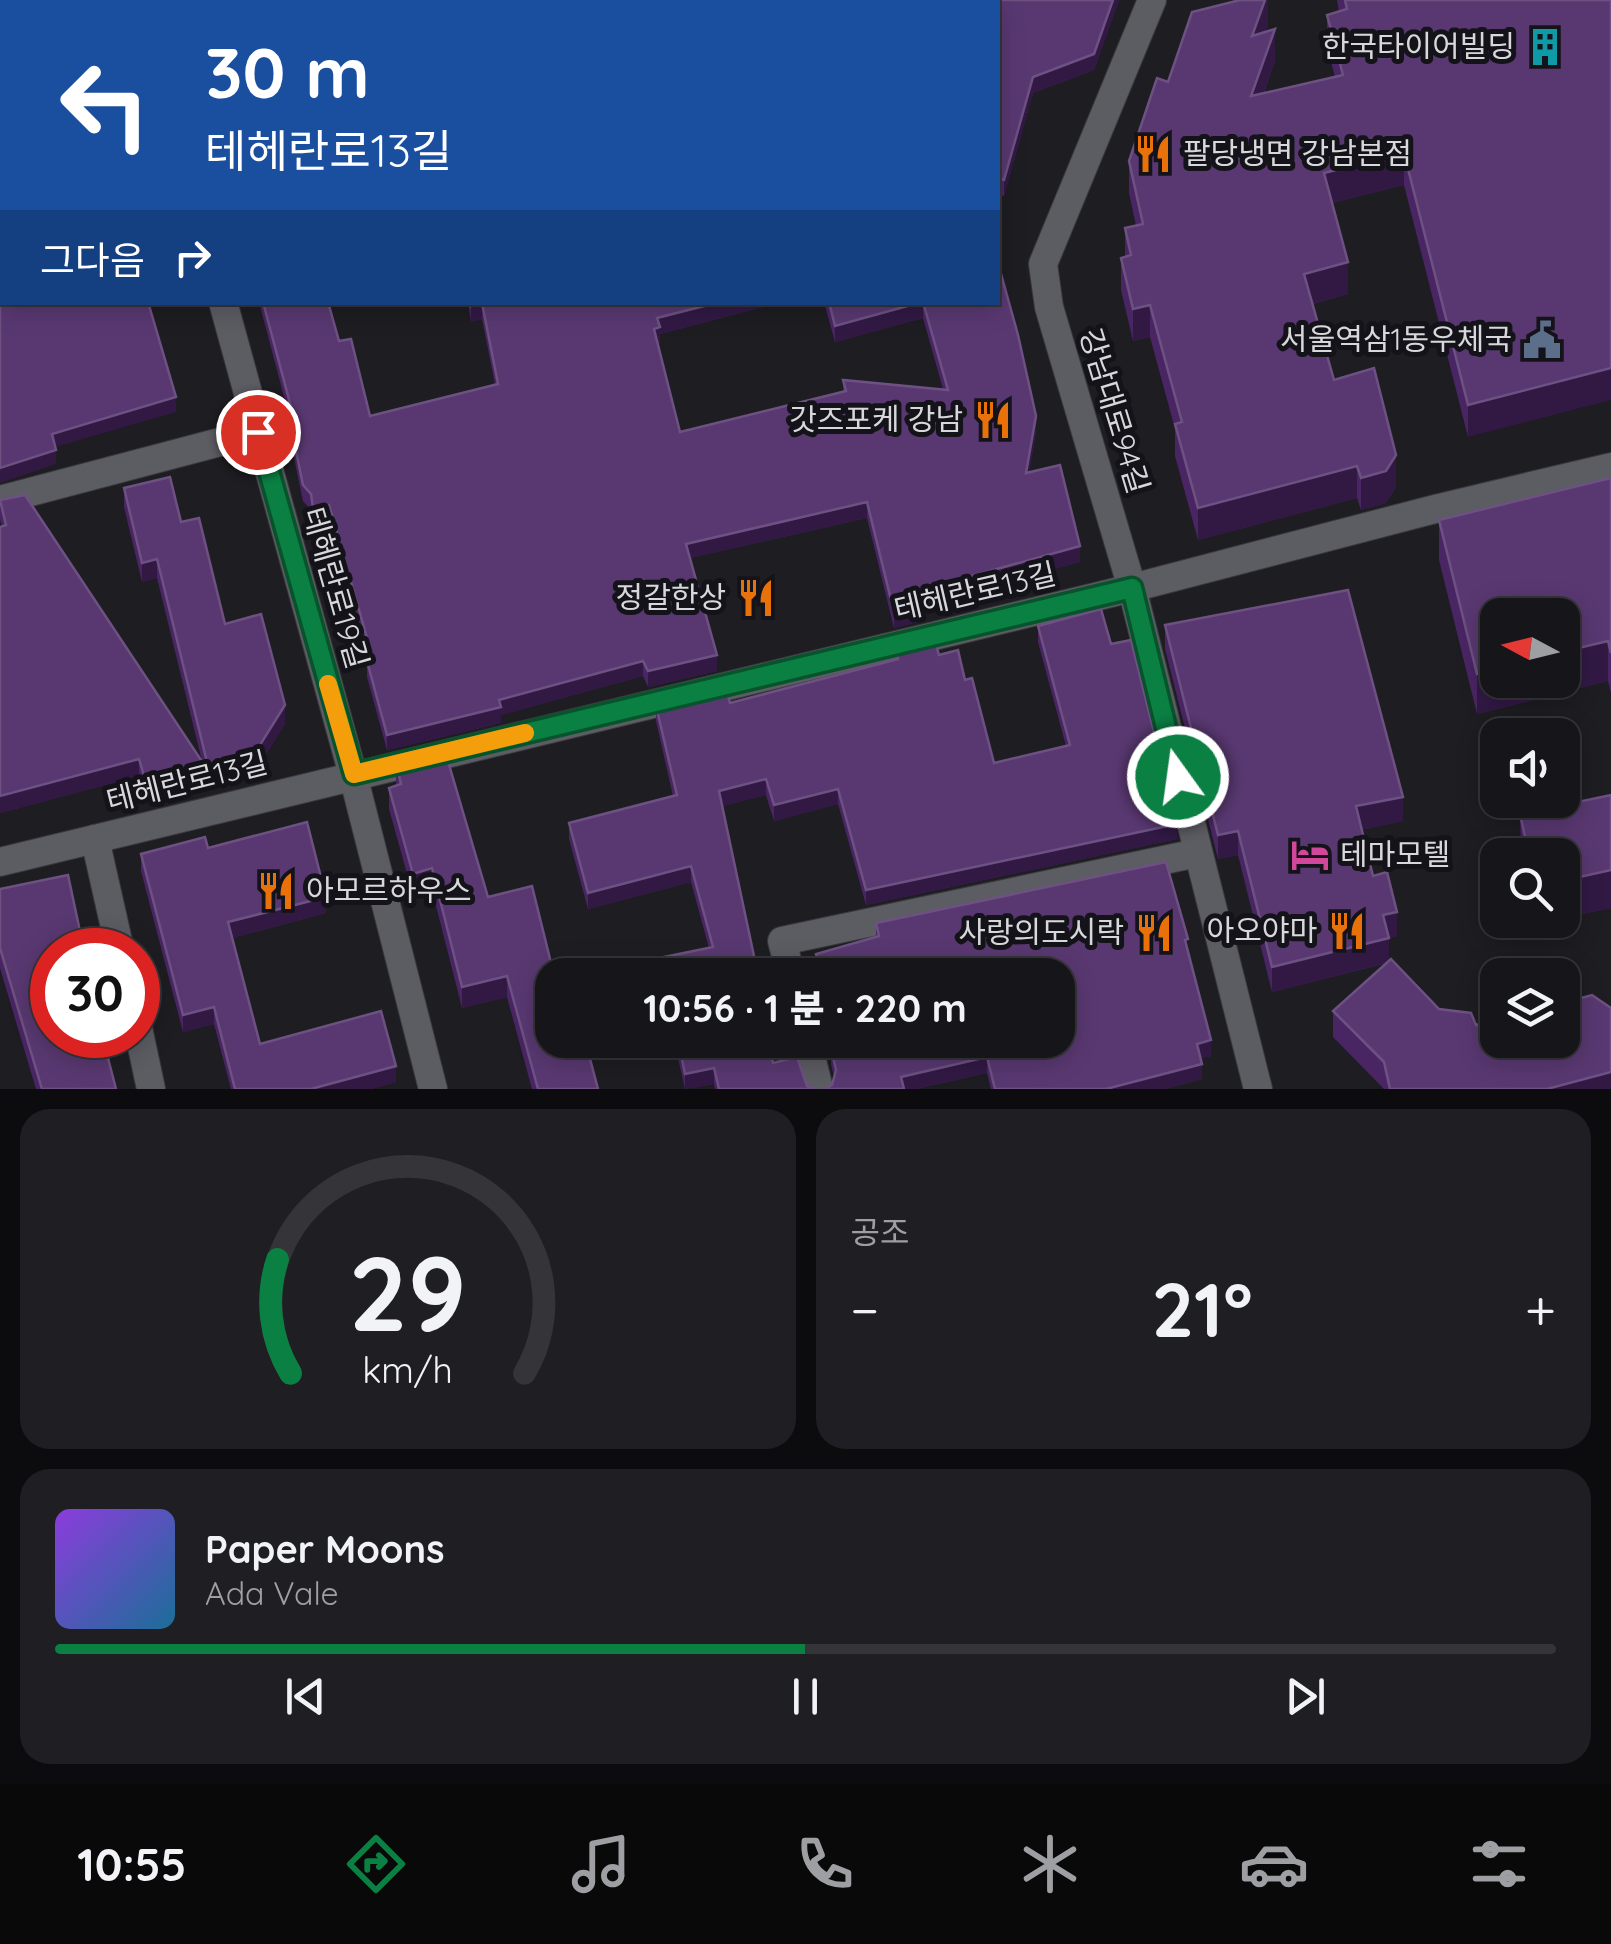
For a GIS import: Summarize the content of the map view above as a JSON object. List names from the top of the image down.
{
  "streets": {
    "street": ["강남대로94길", "테헤란로19길", "테헤란로13길"]
  },
  "crossings": [
    ["강남대로94길", "테헤란로13길"],
    ["테헤란로19길", "테헤란로13길"]
  ],
  "places": {
    "building": ["한국타이어빌딩"],
    "restaurant": [
      "팔당냉면 강남본점",
      "갓즈포케 강남",
      "정갈한상",
      "아모르하우스",
      "아오야마",
      "사랑의도시락"
    ],
    "public building": ["서울역삼1동우체국"],
    "hotel": ["테마모텔"]
  },
  "north": "left",
  "page": {
    "turn": ["30 m", "테헤란로13길"],
    "then": "그다음",
    "limit": "30",
    "trip": "10:56 · 1 분 · 220 m",
    "tile": "공조",
    "heat": ["−", "21°", "+"],
    "song": ["Paper Moons", "Ada Vale"],
    "tabs": "10:55",
    "gauge": ["29", "km/h"]
  }
}
